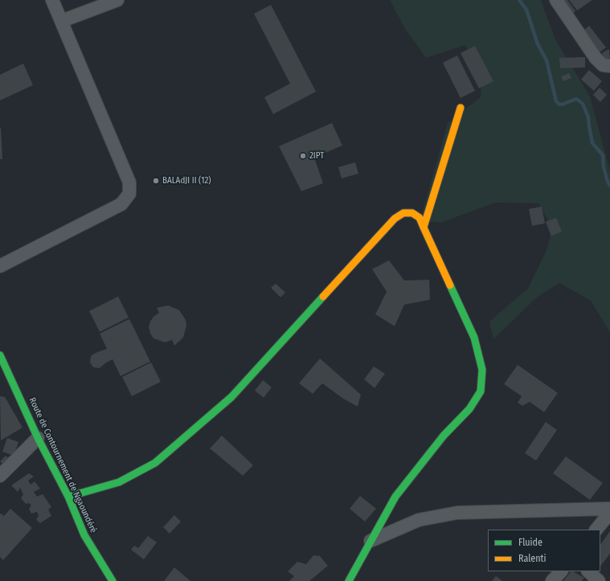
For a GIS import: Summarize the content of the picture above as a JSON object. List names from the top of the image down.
{
  "streets": {
    "street": ["Route de Contournement de Ngaoundéré"]
  },
  "places": ["2IPT", "BALAdJI II (12)"],
  "legend": ["Fluide", "Ralenti"]
}
